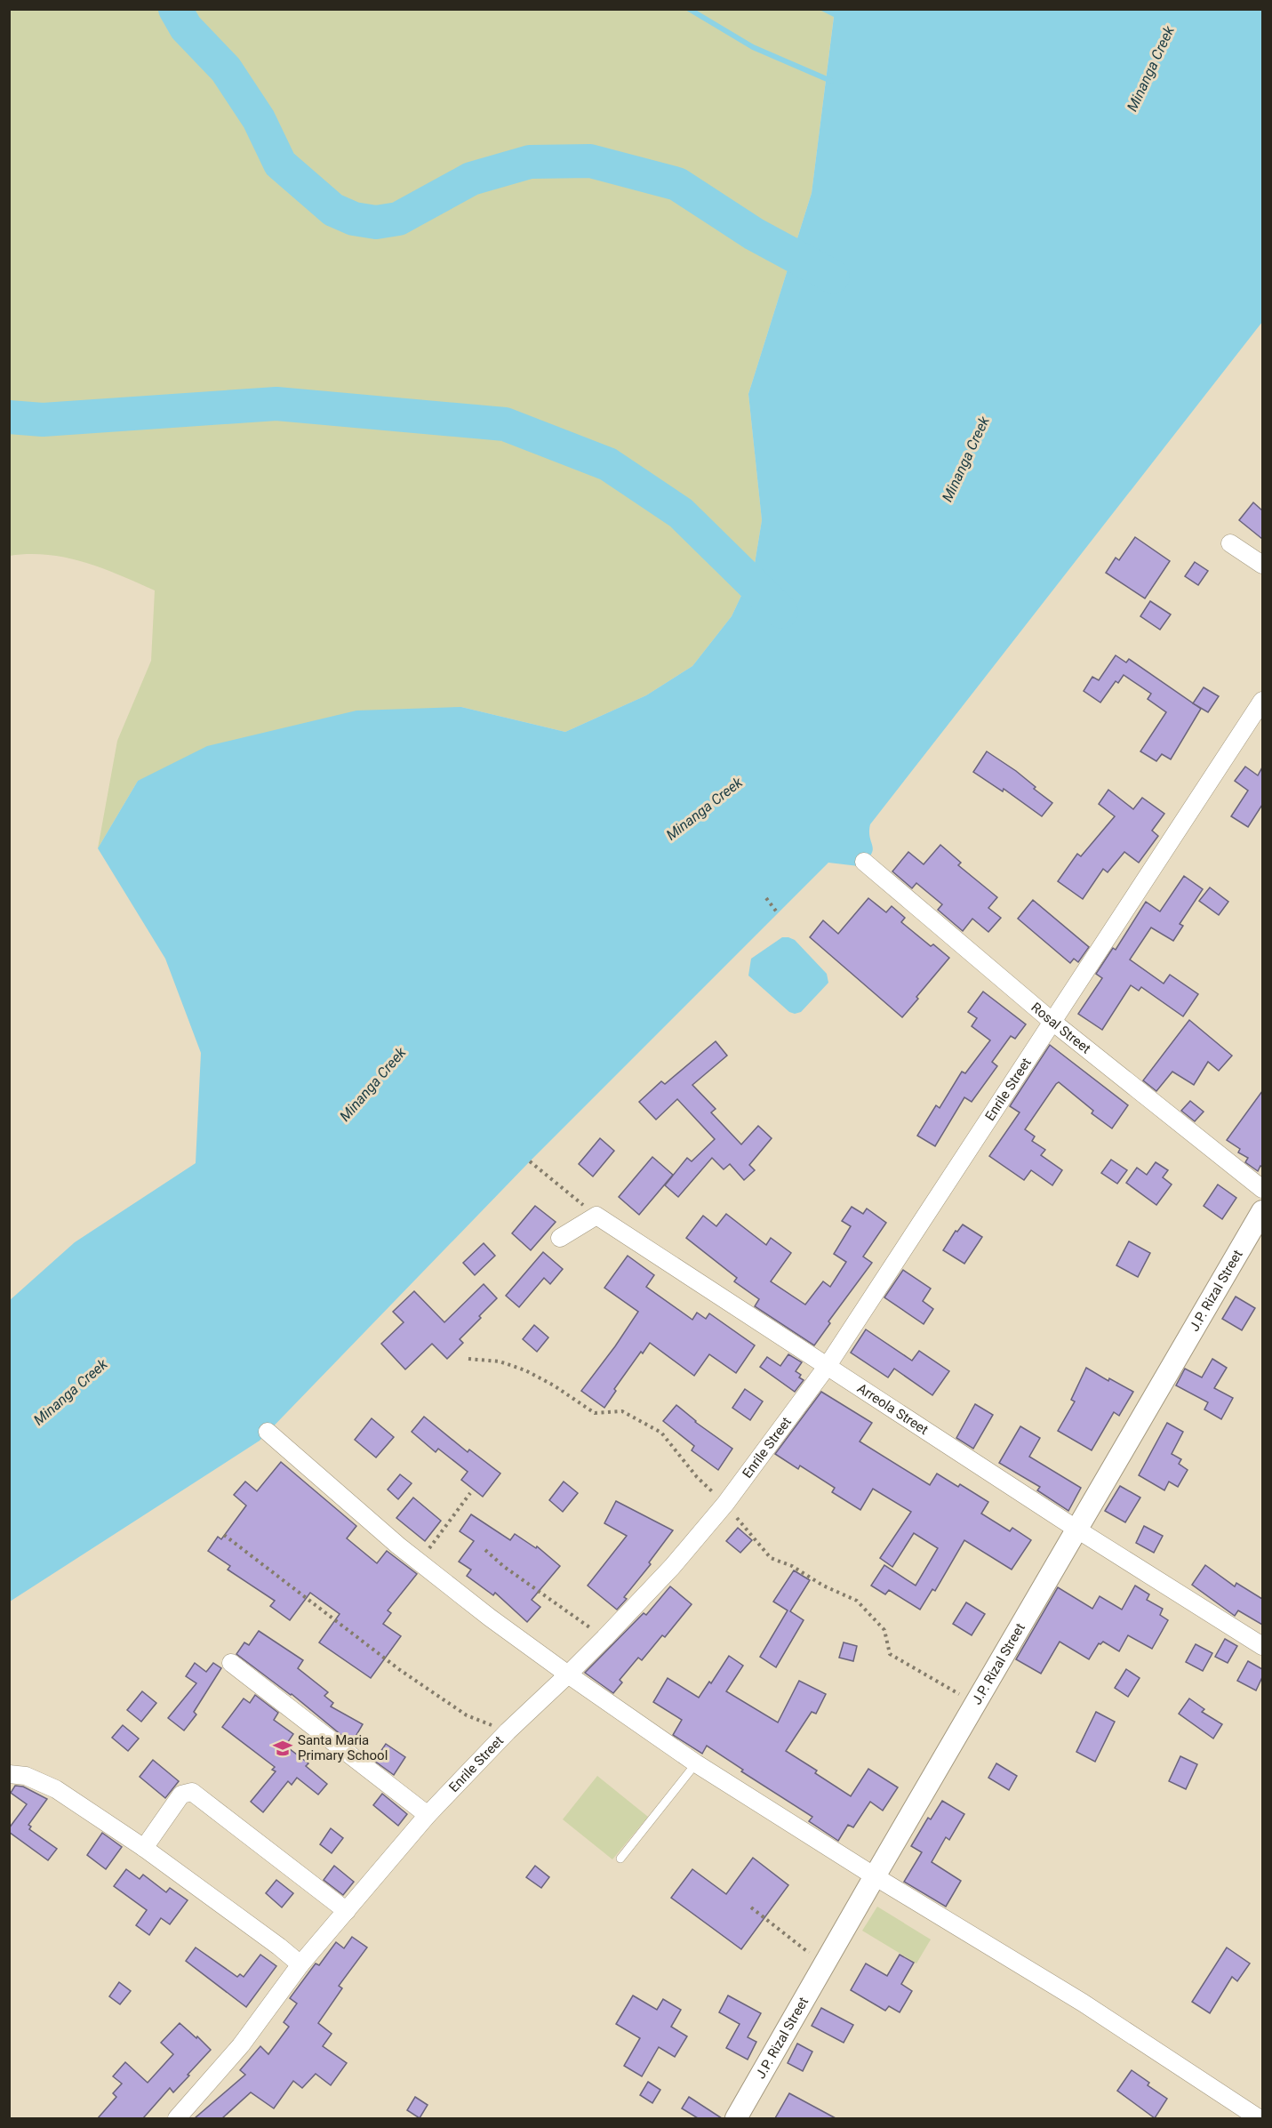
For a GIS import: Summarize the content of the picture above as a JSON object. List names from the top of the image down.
{
  "streets": {
    "street": [
      "Rosal Street",
      "Enrile Street",
      "J.P. Rizal Street",
      "Arreola Street"
    ]
  },
  "crossings": [
    ["Rosal Street", "Enrile Street"],
    ["Enrile Street", "Arreola Street"],
    ["J.P. Rizal Street", "Arreola Street"]
  ],
  "water": ["Minanga Creek"],
  "places": {
    "school or university": ["Santa Maria Primary School"]
  }
}
